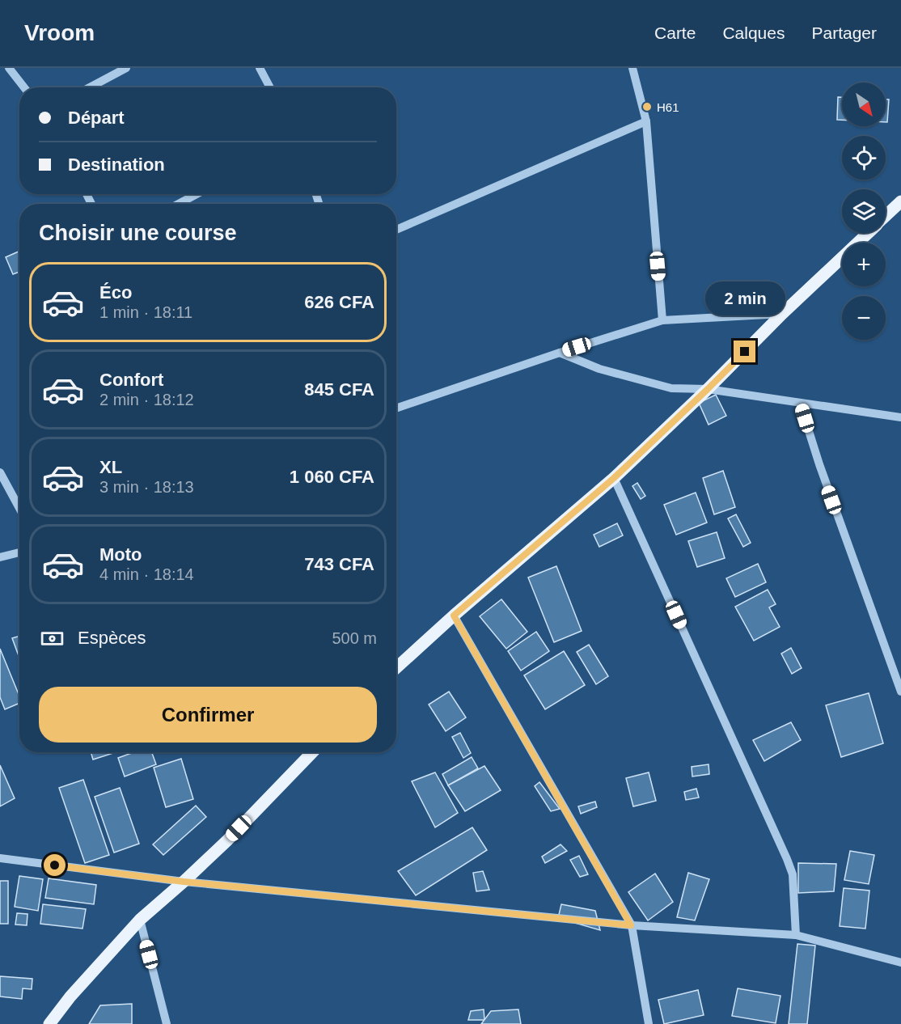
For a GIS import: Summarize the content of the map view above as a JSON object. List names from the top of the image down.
{
  "places": ["H61"],
  "north": "bottom right",
  "page": {
    "header": "Vroom",
    "nav": ["Carte", "Calques", "Partager"],
    "map_buttons": ["+", "−"],
    "banner": ["Départ", "Destination"],
    "heading": "Choisir une course",
    "list": [
      {
        "name": "Éco",
        "note": "1 min · 18:11",
        "value": "626 CFA"
      },
      {
        "name": "Confort",
        "note": "2 min · 18:12",
        "value": "845 CFA"
      },
      {
        "name": "XL",
        "note": "3 min · 18:13",
        "value": "1 060 CFA"
      },
      {
        "name": "Moto",
        "note": "4 min · 18:14",
        "value": "743 CFA"
      }
    ],
    "bubble": "2 min",
    "pay": ["Espèces", "500 m"],
    "buttons": "Confirmer"
  }
}
